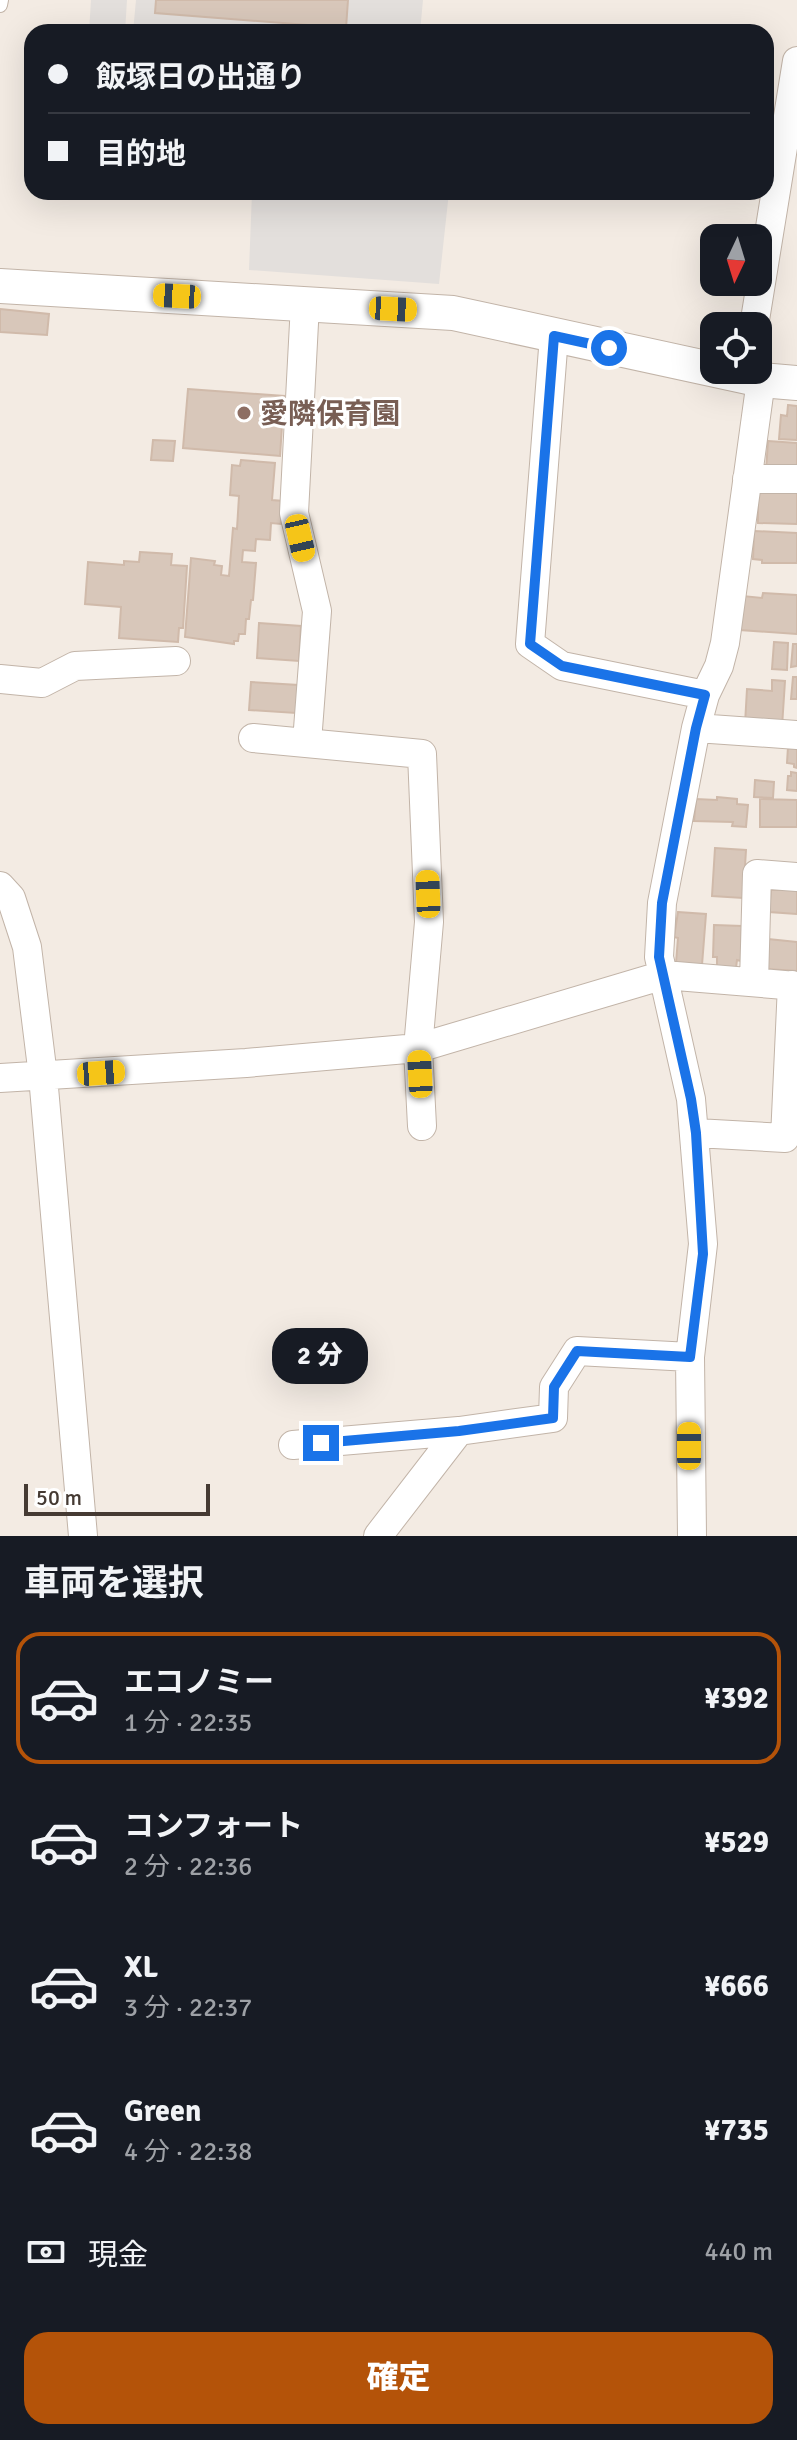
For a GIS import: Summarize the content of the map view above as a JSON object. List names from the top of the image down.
{
  "places": ["愛隣保育園"],
  "scale_bar": "50 m",
  "north": "bottom",
  "page": {
    "banner": ["飯塚日の出通り", "目的地"],
    "bubble": "2 分",
    "scale": "50 m",
    "heading": "車両を選択",
    "list": [
      {
        "name": "エコノミー",
        "note": "1 分 · 22:35",
        "value": "¥392"
      },
      {
        "name": "コンフォート",
        "note": "2 分 · 22:36",
        "value": "¥529"
      },
      {
        "name": "XL",
        "note": "3 分 · 22:37",
        "value": "¥666"
      },
      {
        "name": "Green",
        "note": "4 分 · 22:38",
        "value": "¥735"
      }
    ],
    "pay": ["現金", "440 m"],
    "buttons": "確定"
  }
}
